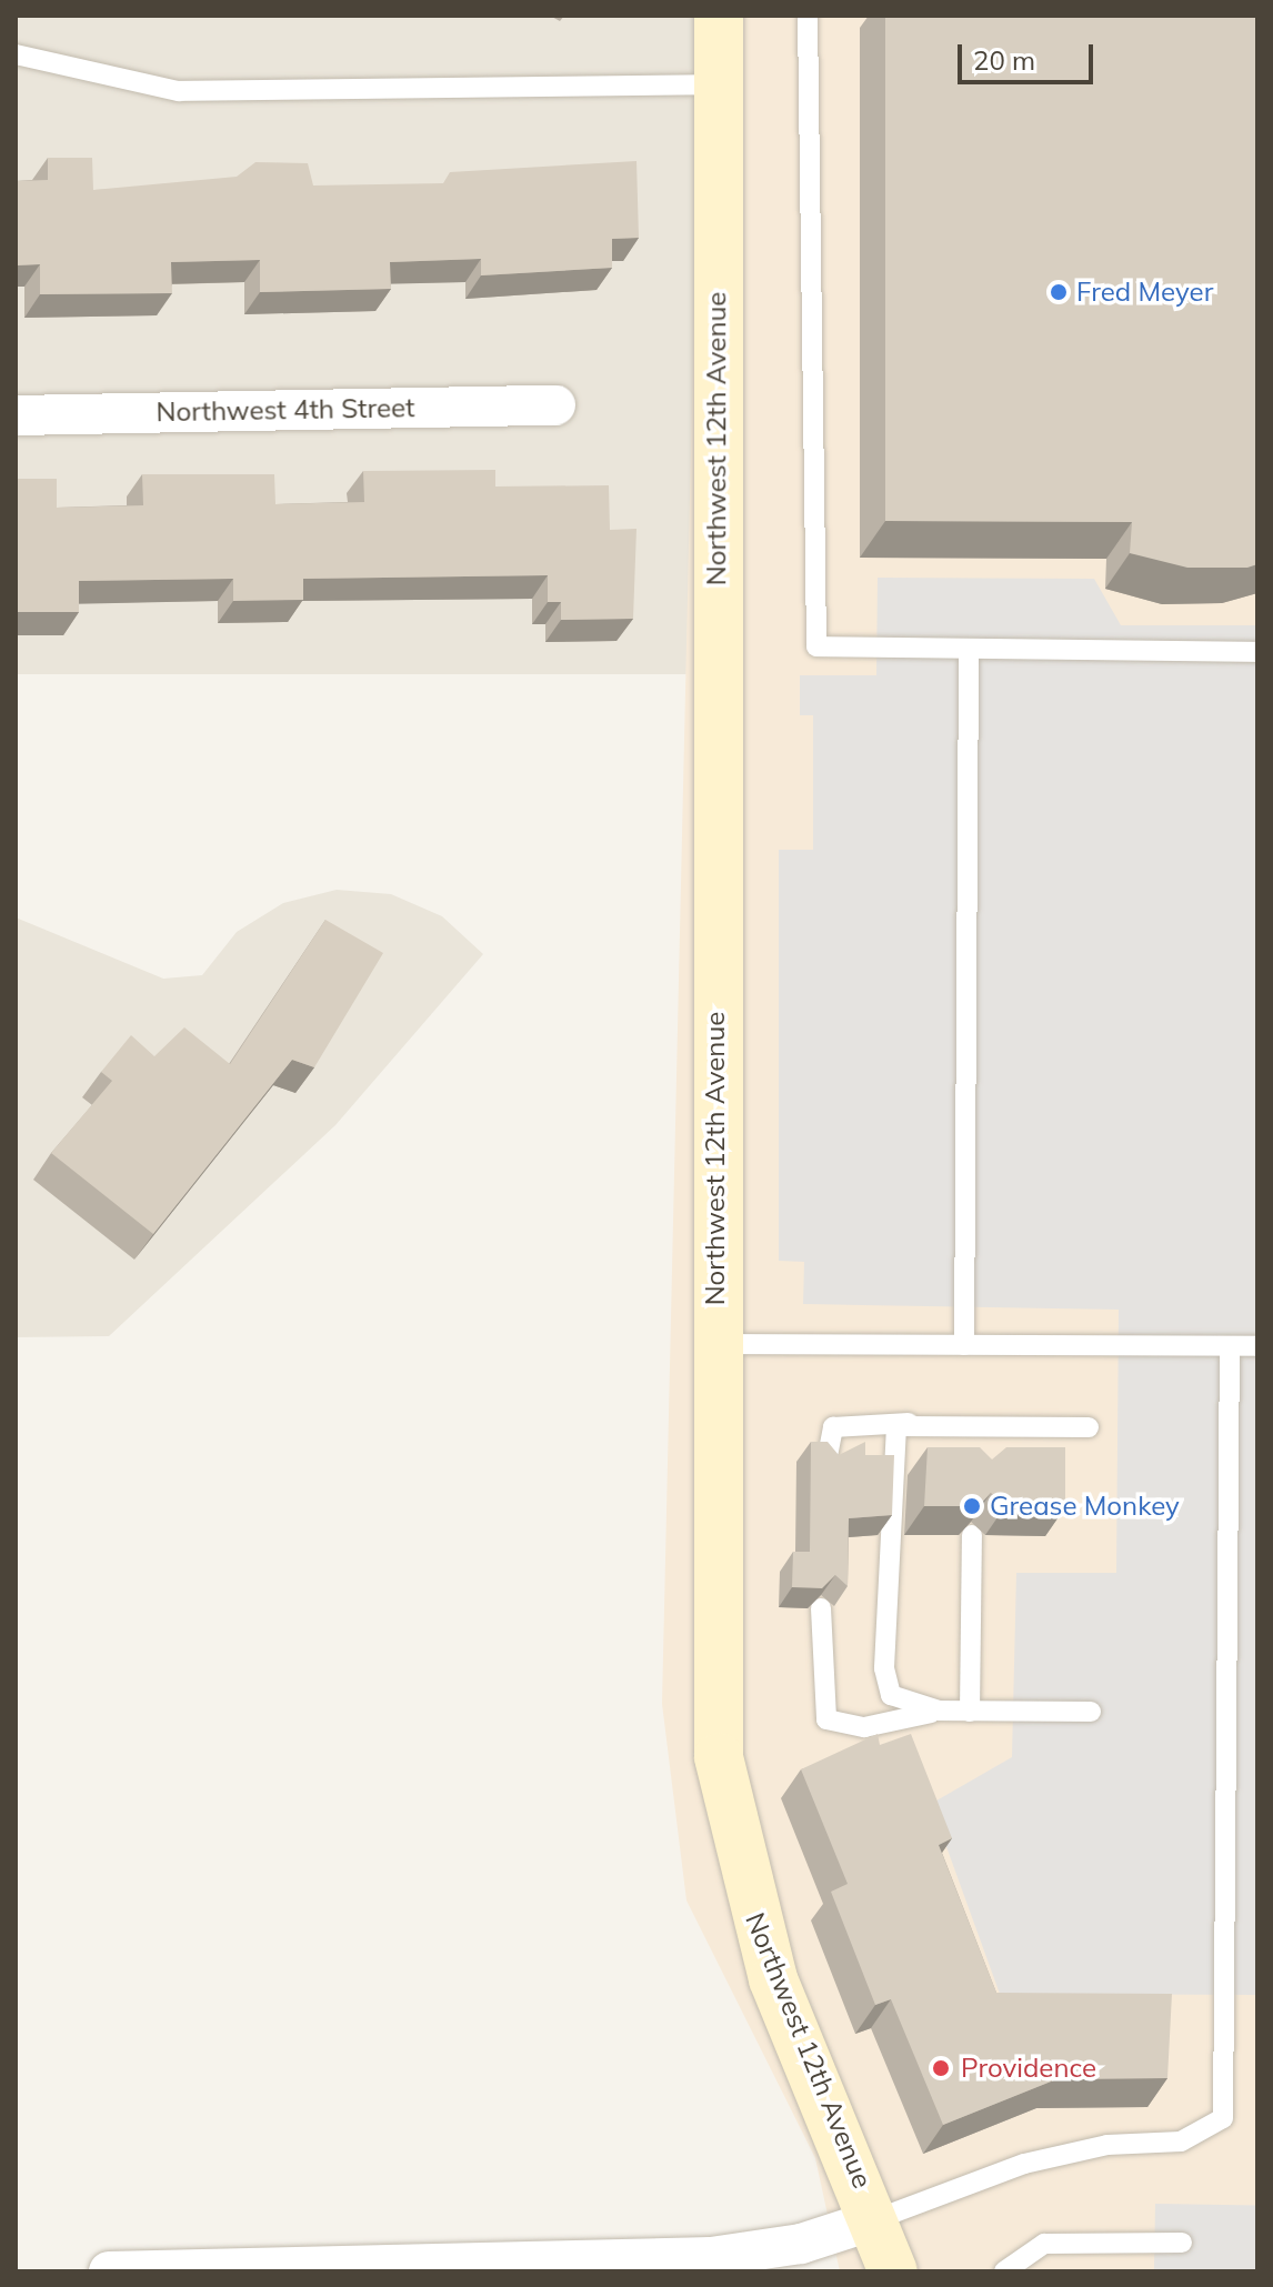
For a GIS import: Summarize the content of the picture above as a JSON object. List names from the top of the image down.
{
  "streets": {
    "street": ["Northwest 4th Street", "Northwest 12th Avenue"]
  },
  "places": ["Fred Meyer", "Grease Monkey", "Providence"],
  "scale_bar": "20 m"
}
